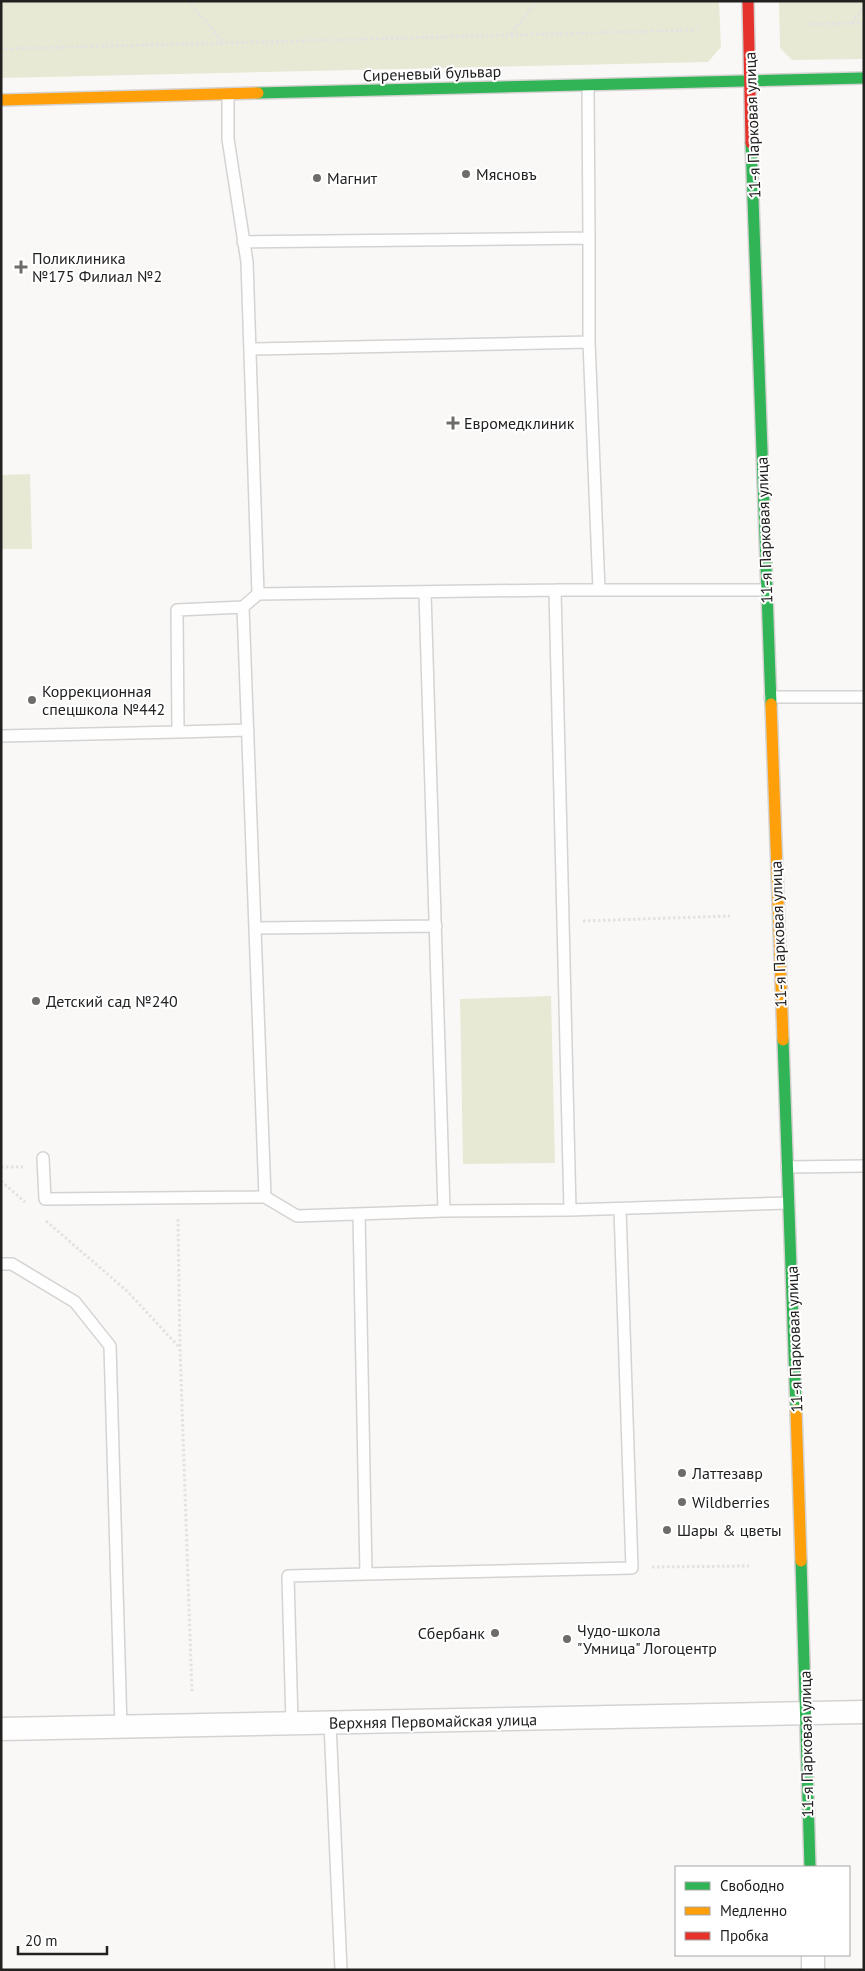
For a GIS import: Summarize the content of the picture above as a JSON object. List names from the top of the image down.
{
  "streets": {
    "street": ["Сиреневый бульвар", "11-я Парковая улица", "Верхняя Первомайская улица"]
  },
  "crossings": [
    ["Сиреневый бульвар", "11-я Парковая улица"],
    ["11-я Парковая улица", "Верхняя Первомайская улица"]
  ],
  "places": {
    "other": [
      "Мясновъ",
      "Магнит",
      "Коррекционная спецшкола №442",
      "Детский сад №240",
      "Латтезавр",
      "Wildberries",
      "Шары & цветы",
      "Сбербанк",
      "Чудо-школа \"Умница\" Логоцентр"
    ],
    "health": ["Поликлиника №175 Филиал №2", "Евромедклиник"]
  },
  "legend": ["Свободно", "Медленно", "Пробка"],
  "scale_bar": "20 m"
}
